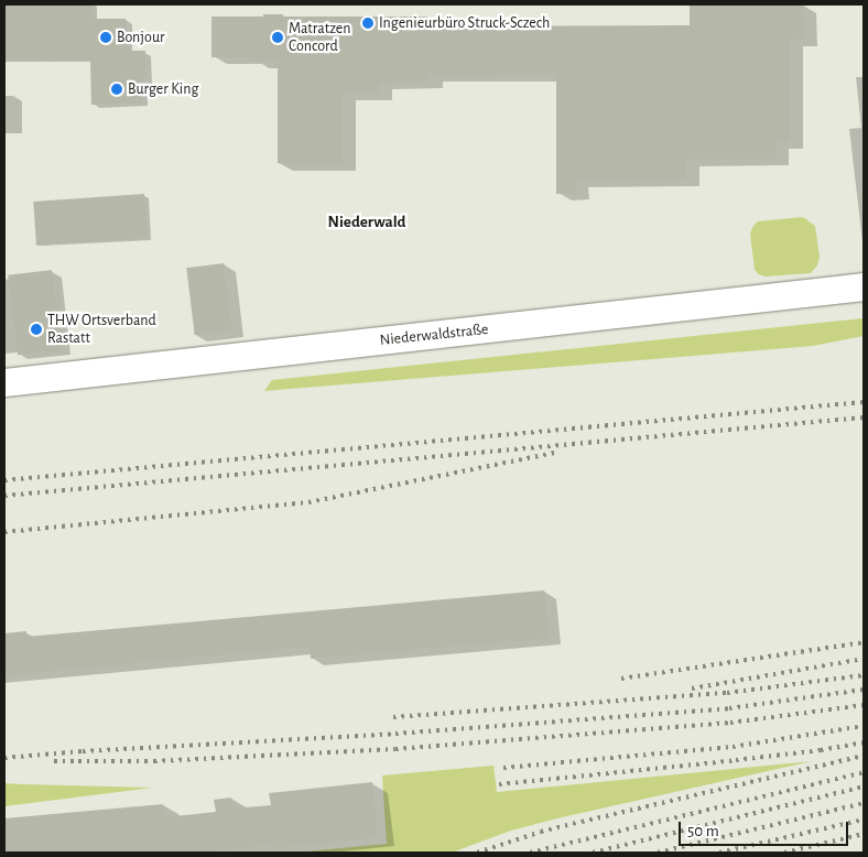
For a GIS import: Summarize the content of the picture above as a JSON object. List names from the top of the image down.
{
  "streets": {
    "street": ["Niederwaldstraße"]
  },
  "districts": ["Niederwald"],
  "places": [
    "Ingenieurbüro Struck-Sczech",
    "Bonjour",
    "Matratzen Concord",
    "Burger King",
    "THW Ortsverband Rastatt"
  ],
  "scale_bar": "50 m"
}
